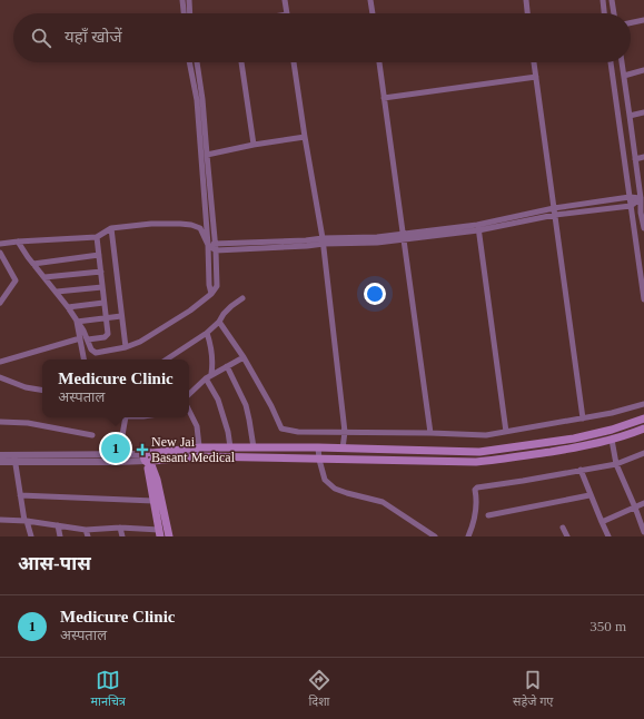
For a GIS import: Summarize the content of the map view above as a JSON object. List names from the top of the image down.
{
  "places": {
    "health": ["New Jai Basant Medical"]
  },
  "page": {
    "search": "यहाँ खोजें",
    "popup": ["Medicure Clinic", "अस्पताल"],
    "pins": "1",
    "heading": "आस-पास",
    "list": [
      {
        "mark": "1",
        "name": "Medicure Clinic",
        "note": "अस्पताल",
        "value": "350 m"
      }
    ],
    "nav": ["मानचित्र", "दिशा", "सहेजे गए"]
  }
}
